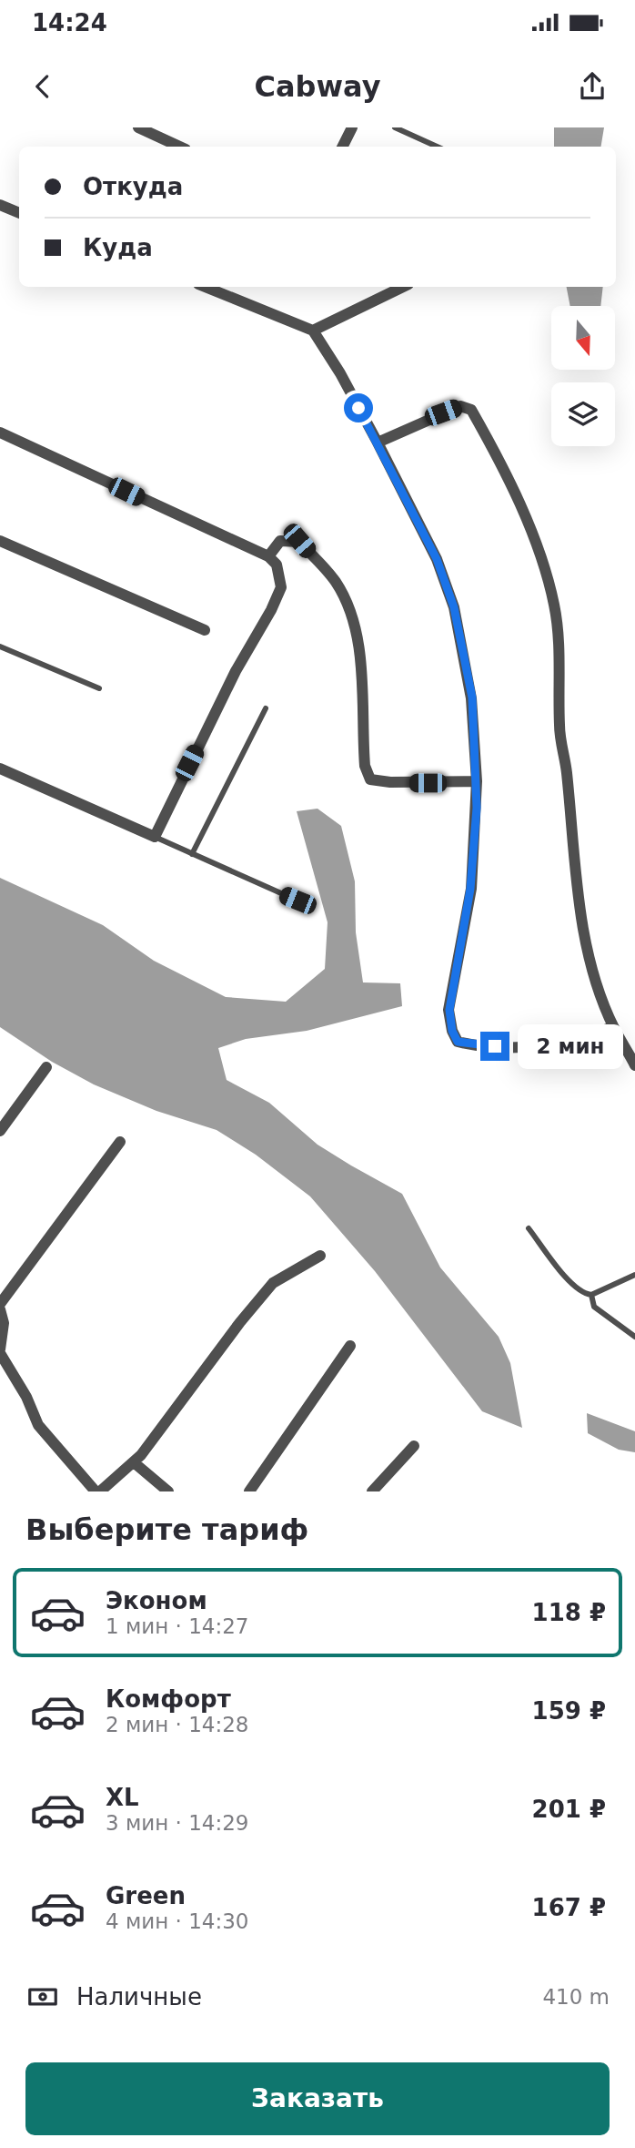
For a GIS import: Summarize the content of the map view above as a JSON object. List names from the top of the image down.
{
  "north": "bottom",
  "page": {
    "status": "14:24",
    "header": "Cabway",
    "banner": ["Откуда", "Куда"],
    "bubble": "2 мин",
    "heading": "Выберите тариф",
    "list": [
      {
        "name": "Эконом",
        "note": "1 мин · 14:27",
        "value": "118 ₽"
      },
      {
        "name": "Комфорт",
        "note": "2 мин · 14:28",
        "value": "159 ₽"
      },
      {
        "name": "XL",
        "note": "3 мин · 14:29",
        "value": "201 ₽"
      },
      {
        "name": "Green",
        "note": "4 мин · 14:30",
        "value": "167 ₽"
      }
    ],
    "pay": ["Наличные", "410 m"],
    "buttons": "Заказать"
  }
}
